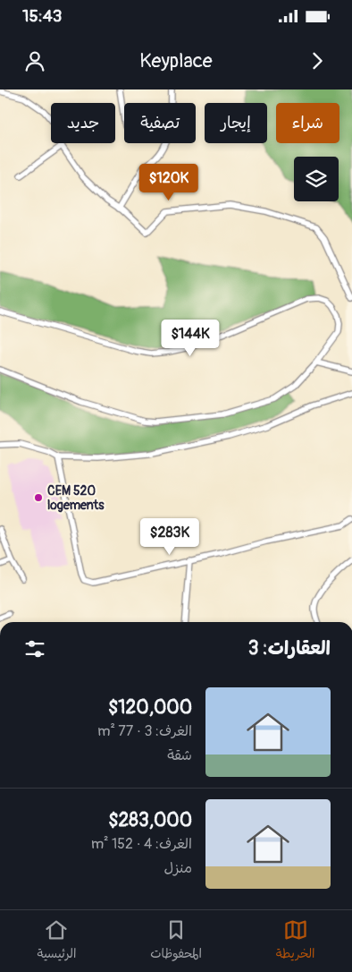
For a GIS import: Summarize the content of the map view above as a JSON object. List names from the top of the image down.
{
  "places": ["CEM 520 logements"],
  "page": {
    "status": "15:43",
    "header": "Keyplace",
    "chip": [
      "شراء",
      "إيجار",
      "تصفية",
      "جديد"
    ],
    "price": ["$120K", "$144K", "$283K"],
    "heading": "العقارات: 3",
    "list": [
      {
        "name": "$120,000",
        "note": "الغرف: 3 · 77 m² · شقة"
      },
      {
        "name": "$283,000",
        "note": "الغرف: 4 · 152 m² · منزل"
      }
    ],
    "tabs": ["الخريطة", "المحفوظات", "الرئيسية"]
  }
}
